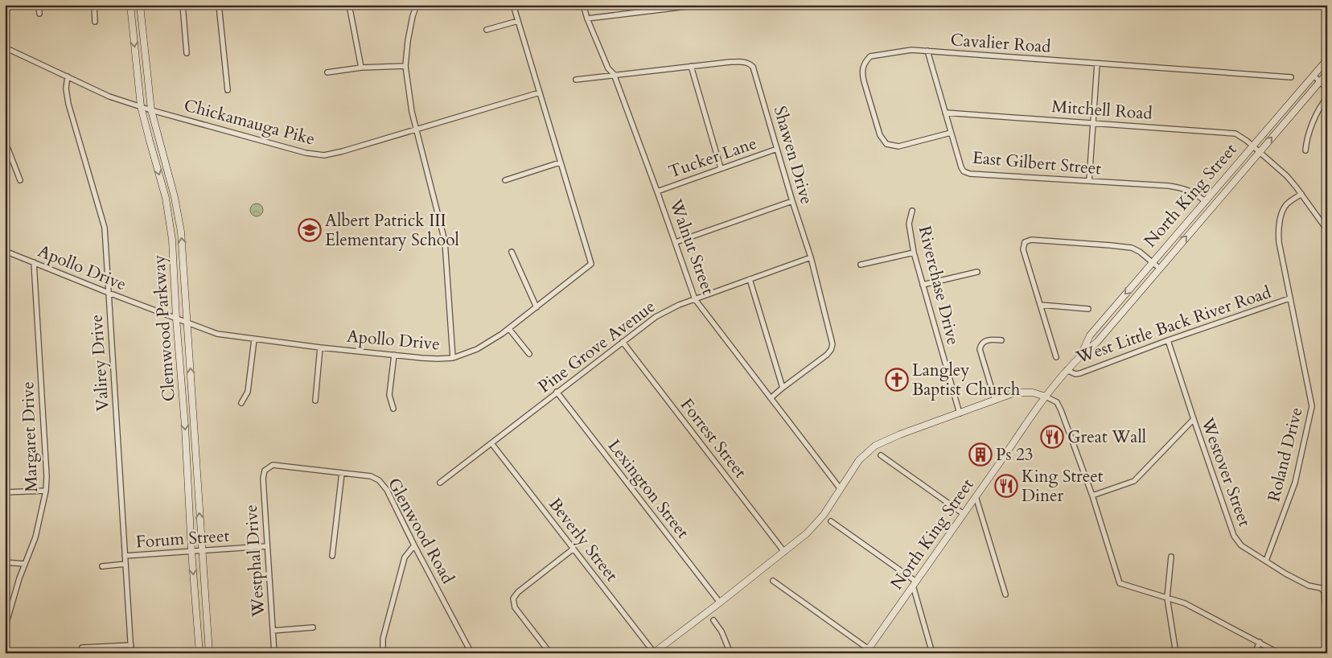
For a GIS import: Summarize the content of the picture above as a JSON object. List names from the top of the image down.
{
  "streets": {
    "street": [
      "Cavalier Road",
      "Mitchell Road",
      "Chickamauga Pike",
      "Shawen Drive",
      "Tucker Lane",
      "East Gilbert Street",
      "North King Street",
      "Walnut Street",
      "Apollo Drive",
      "Riverchase Drive",
      "West Little Back River Road",
      "Clemwood Parkway",
      "Pine Grove Avenue",
      "Valirey Drive",
      "Margaret Drive",
      "Forrest Street",
      "Roland Drive",
      "Westover Street",
      "Lexington Street",
      "Glenwood Road",
      "Forum Street",
      "Beverly Street",
      "Westphal Drive"
    ]
  },
  "crossings": [
    ["Cavalier Road", "East Gilbert Street"],
    ["Mitchell Road", "East Gilbert Street"],
    ["Mitchell Road", "North King Street"],
    ["Mitchell Road", "Roland Drive"],
    ["Chickamauga Pike", "Apollo Drive"],
    ["Chickamauga Pike", "Clemwood Parkway"],
    ["Chickamauga Pike", "Valirey Drive"],
    ["Shawen Drive", "Tucker Lane"],
    ["Shawen Drive", "Walnut Street"],
    ["Shawen Drive", "Pine Grove Avenue"],
    ["Tucker Lane", "Walnut Street"],
    ["East Gilbert Street", "North King Street"],
    ["North King Street", "West Little Back River Road"],
    ["Walnut Street", "Pine Grove Avenue"],
    ["Apollo Drive", "Clemwood Parkway"],
    ["Apollo Drive", "Valirey Drive"],
    ["Apollo Drive", "Margaret Drive"],
    ["West Little Back River Road", "Roland Drive"],
    ["West Little Back River Road", "Westover Street"],
    ["Clemwood Parkway", "Forum Street"],
    ["Pine Grove Avenue", "Forrest Street"],
    ["Pine Grove Avenue", "Lexington Street"],
    ["Pine Grove Avenue", "Beverly Street"],
    ["Valirey Drive", "Forum Street"],
    ["Roland Drive", "Westover Street"],
    ["Glenwood Road", "Westphal Drive"],
    ["Forum Street", "Westphal Drive"]
  ],
  "places": {
    "school or university": ["Albert Patrick III Elementary School"],
    "church": ["Langley Baptist Church"],
    "restaurant": ["Great Wall", "King Street Diner"],
    "building": ["Ps 23"]
  }
}
